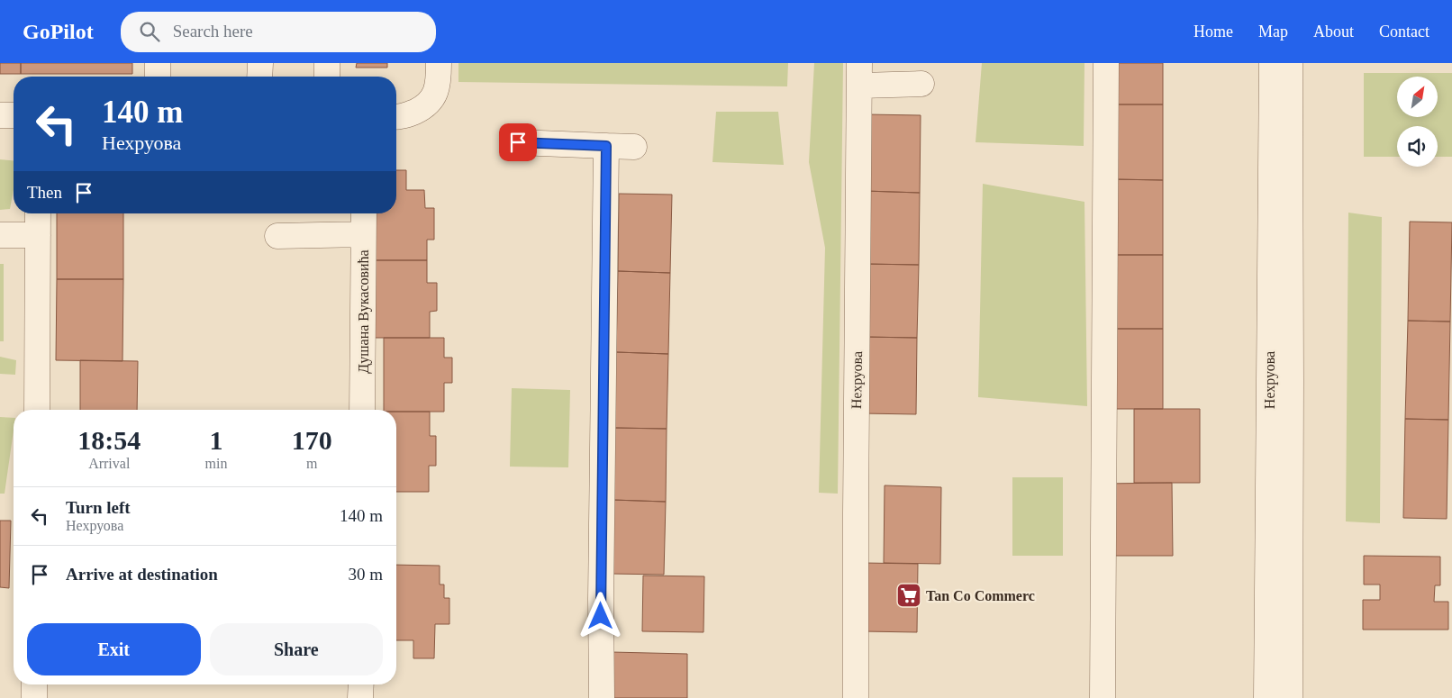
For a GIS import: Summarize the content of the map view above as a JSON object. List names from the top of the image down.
{
  "streets": {
    "street": ["Душана Вукасовића", "Нехруова"]
  },
  "places": {
    "supermarket": ["Tan Co Commerc"]
  },
  "north": "top right",
  "page": {
    "header": "GoPilot",
    "search": "Search here",
    "nav": [
      "Home",
      "Map",
      "About",
      "Contact"
    ],
    "turn": ["140 m", "Нехруова"],
    "then": "Then",
    "eta": [
      "18:54",
      "Arrival",
      "1",
      "min",
      "170",
      "m"
    ],
    "list": [
      {
        "name": "Turn left",
        "note": "Нехруова",
        "value": "140 m"
      },
      {
        "name": "Arrive at destination",
        "value": "30 m"
      }
    ],
    "buttons": ["Exit", "Share"]
  }
}
